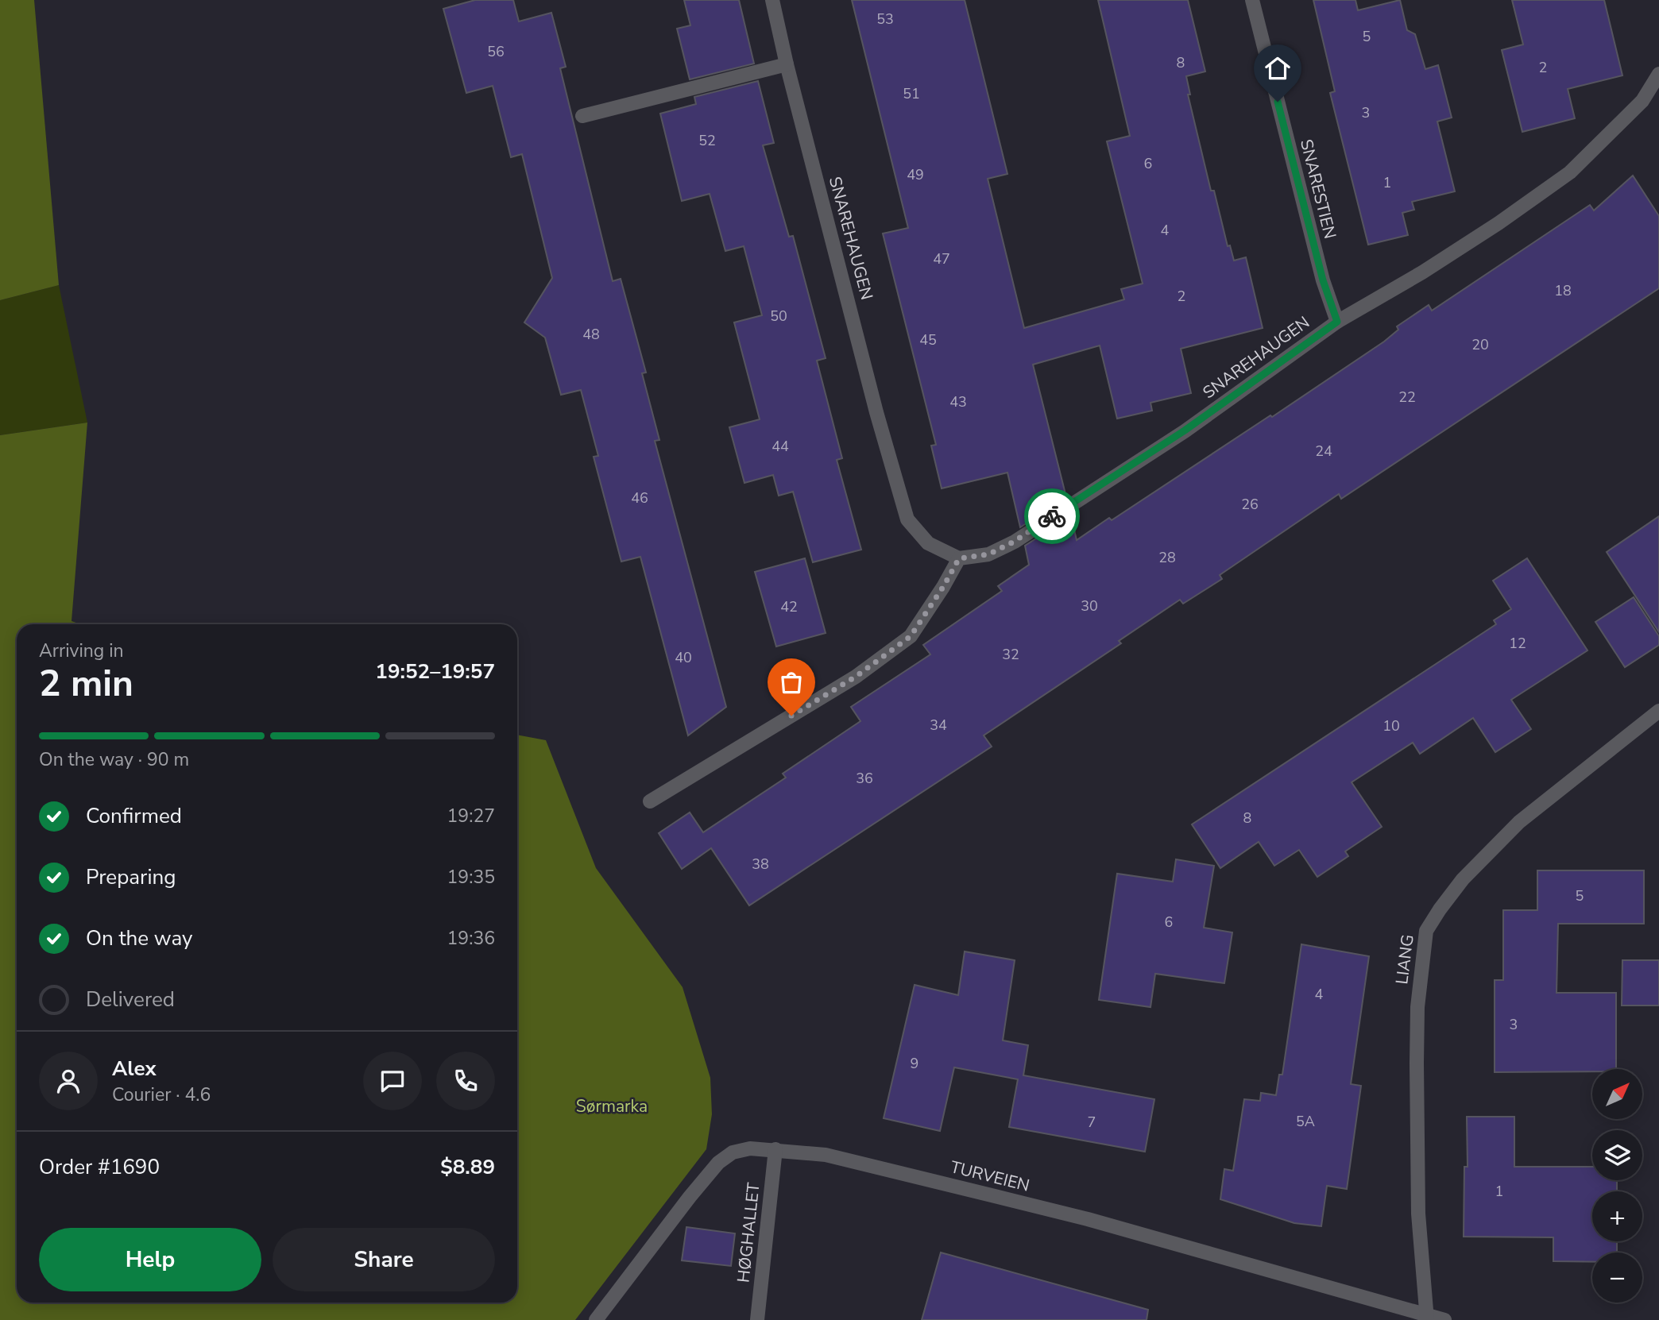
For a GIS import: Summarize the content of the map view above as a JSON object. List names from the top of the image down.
{
  "streets": {
    "street": [
      "SNARESTIEN",
      "SNAREHAUGEN",
      "LIANG",
      "TURVEIEN",
      "HØGHALLET"
    ]
  },
  "crossings": [
    ["SNARESTIEN", "SNAREHAUGEN"],
    ["LIANG", "TURVEIEN"],
    ["TURVEIEN", "HØGHALLET"]
  ],
  "parks": ["Sørmarka"],
  "house_numbers": [
    "53",
    "5",
    "56",
    "8",
    "2",
    "51",
    "3",
    "52",
    "6",
    "49",
    "1",
    "4",
    "47",
    "18",
    "2",
    "50",
    "48",
    "45",
    "20",
    "22",
    "43",
    "44",
    "24",
    "46",
    "26",
    "28",
    "30",
    "42",
    "12",
    "32",
    "40",
    "34",
    "10",
    "36",
    "8",
    "38",
    "5",
    "6",
    "4",
    "3",
    "9",
    "5A",
    "7",
    "1"
  ],
  "north": "top right",
  "page": {
    "heading": ["2 min", "Arriving in", "19:52–19:57"],
    "panel": [
      "Alex",
      "Courier · 4.6",
      "Order #1690",
      "$8.89"
    ],
    "bar": "On the way · 90 m",
    "list": [
      ["Confirmed", "19:27"],
      ["Preparing", "19:35"],
      ["On the way", "19:36"],
      "Delivered"
    ],
    "map_buttons": ["+", "−"],
    "buttons": ["Help", "Share"]
  }
}
